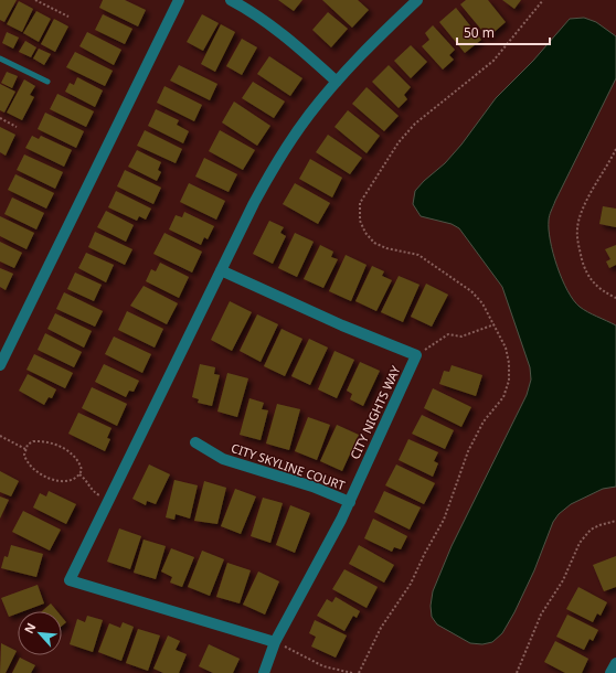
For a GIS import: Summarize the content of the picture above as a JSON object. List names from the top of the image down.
{
  "streets": {
    "street": ["CITY NIGHTS WAY", "CITY SKYLINE COURT"]
  },
  "crossings": [
    ["CITY NIGHTS WAY", "CITY SKYLINE COURT"]
  ],
  "scale_bar": "50 m",
  "north": "top left"
}
